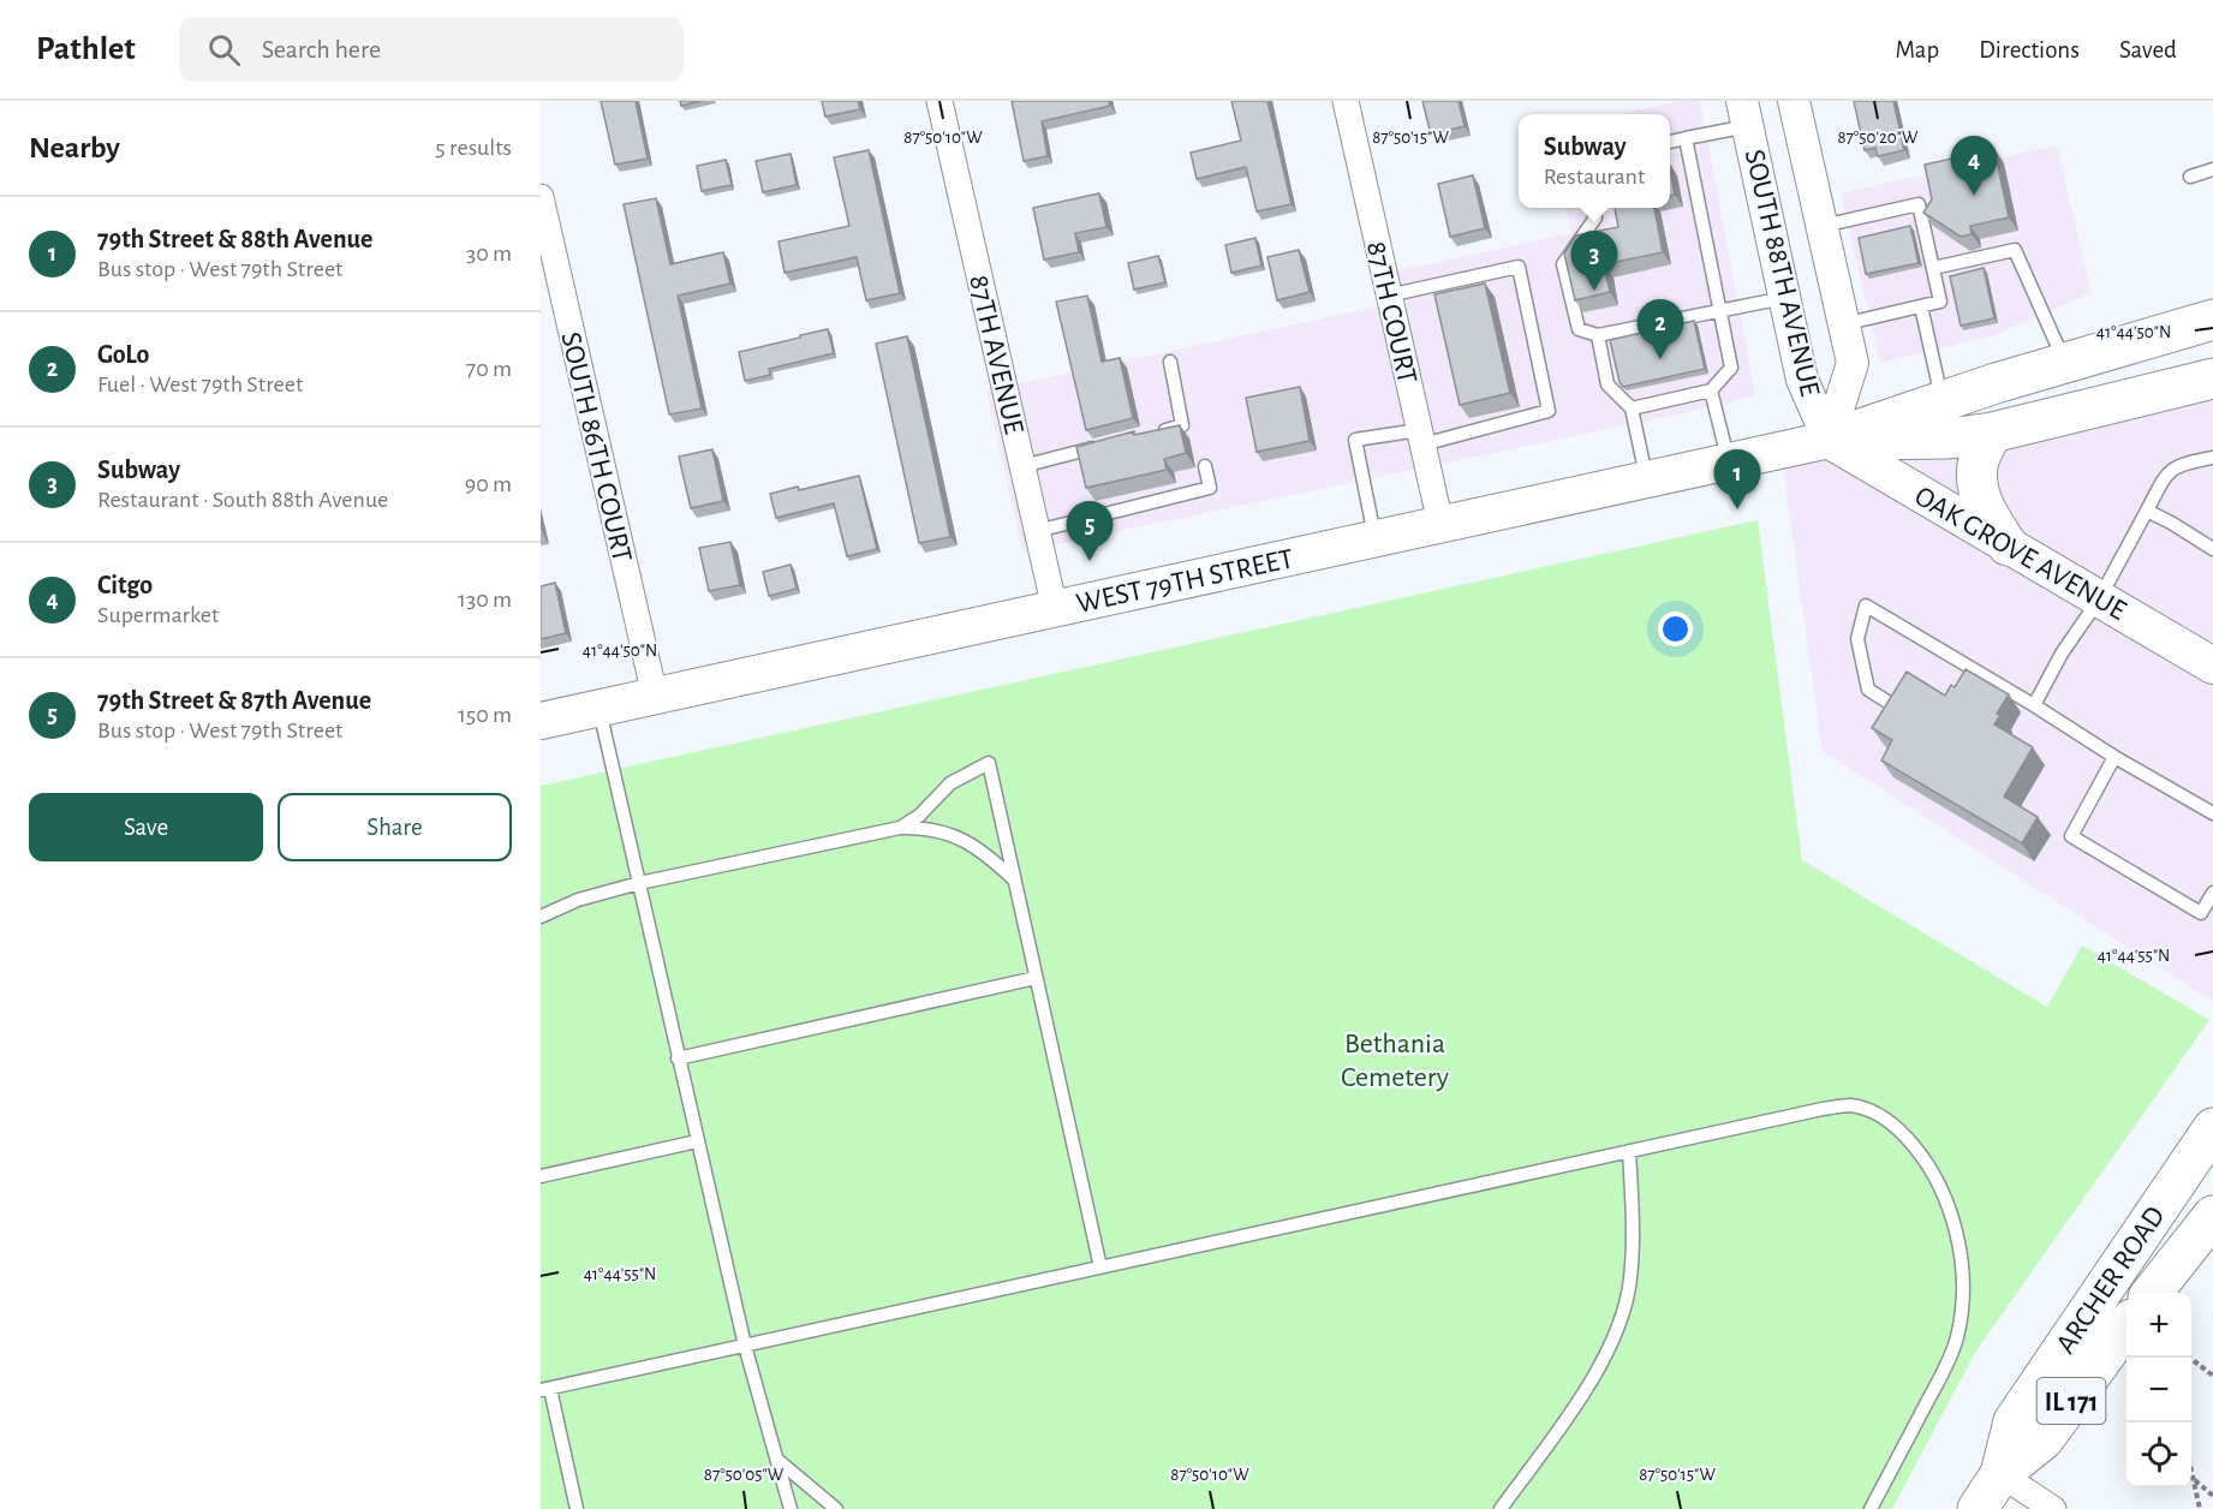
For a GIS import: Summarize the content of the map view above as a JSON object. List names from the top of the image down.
{
  "streets": {
    "main road": [
      "OAK GROVE AVENUE",
      "WEST 79TH STREET",
      "ARCHER ROAD",
      "IL 171"
    ],
    "street": [
      "SOUTH 88TH AVENUE",
      "87TH COURT",
      "87TH AVENUE",
      "SOUTH 86TH COURT"
    ]
  },
  "crossings": [
    ["SOUTH 88TH AVENUE", "OAK GROVE AVENUE"],
    ["SOUTH 88TH AVENUE", "WEST 79TH STREET"],
    ["87TH COURT", "WEST 79TH STREET"],
    ["87TH AVENUE", "WEST 79TH STREET"],
    ["SOUTH 86TH COURT", "WEST 79TH STREET"],
    ["OAK GROVE AVENUE", "WEST 79TH STREET"]
  ],
  "parks": ["Bethania Cemetery"],
  "page": {
    "header": "Pathlet",
    "search": "Search here",
    "nav": ["Map", "Directions", "Saved"],
    "heading": ["Nearby", "5 results"],
    "popup": ["Subway", "Restaurant"],
    "pins": [
      "4",
      "3",
      "2",
      "1",
      "5"
    ],
    "list": [
      {
        "mark": "1",
        "name": "79th Street & 88th Avenue",
        "note": "Bus stop · West 79th Street",
        "value": "30 m"
      },
      {
        "mark": "2",
        "name": "GoLo",
        "note": "Fuel · West 79th Street",
        "value": "70 m"
      },
      {
        "mark": "3",
        "name": "Subway",
        "note": "Restaurant · South 88th Avenue",
        "value": "90 m"
      },
      {
        "mark": "4",
        "name": "Citgo",
        "note": "Supermarket",
        "value": "130 m"
      },
      {
        "mark": "5",
        "name": "79th Street & 87th Avenue",
        "note": "Bus stop · West 79th Street",
        "value": "150 m"
      }
    ],
    "buttons": ["Save", "Share"],
    "map_buttons": ["+", "−"]
  },
  "coordinates": [
    "87°50'10\"W",
    "87°50'15\"W",
    "87°50'20\"W",
    "41°44'50\"N",
    "41°44'55\"N",
    "87°50'05\"W"
  ]
}
